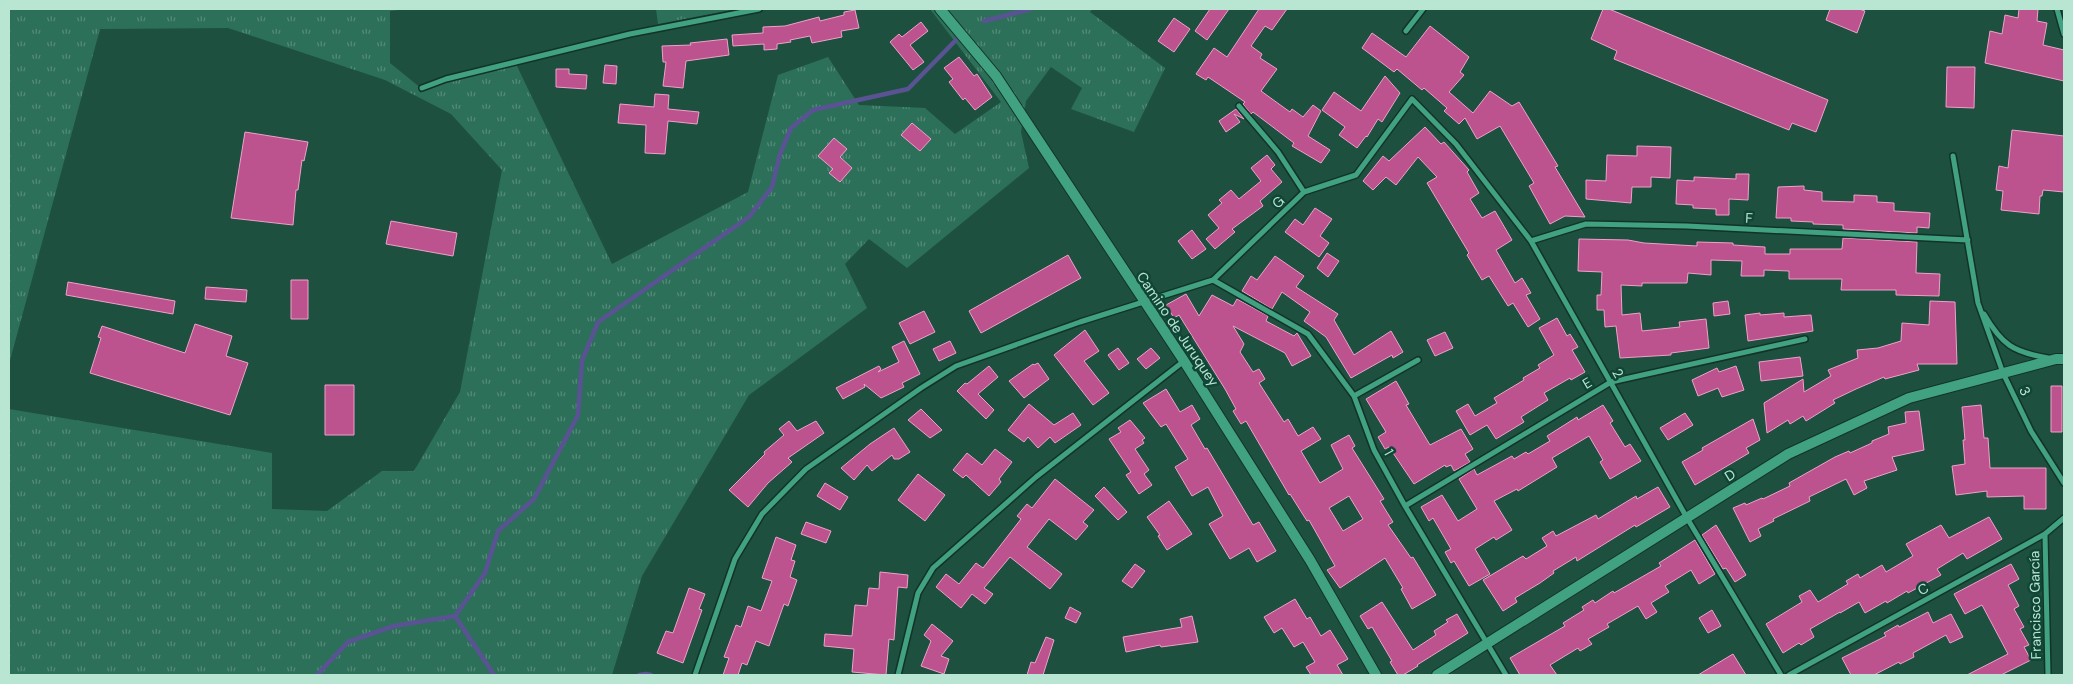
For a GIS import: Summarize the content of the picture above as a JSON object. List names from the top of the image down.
{
  "streets": {
    "street": [
      "G",
      "F",
      "Camino de Juruquey",
      "2",
      "E",
      "3",
      "1",
      "D",
      "C",
      "Francisco García"
    ]
  },
  "crossings": [
    ["G", "Camino de Juruquey"],
    ["G", "2"],
    ["G", "1"],
    ["F", "2"],
    ["F", "3"],
    ["2", "E"],
    ["2", "D"],
    ["E", "1"],
    ["3", "D"],
    ["1", "D"],
    ["C", "Francisco García"]
  ]
}
